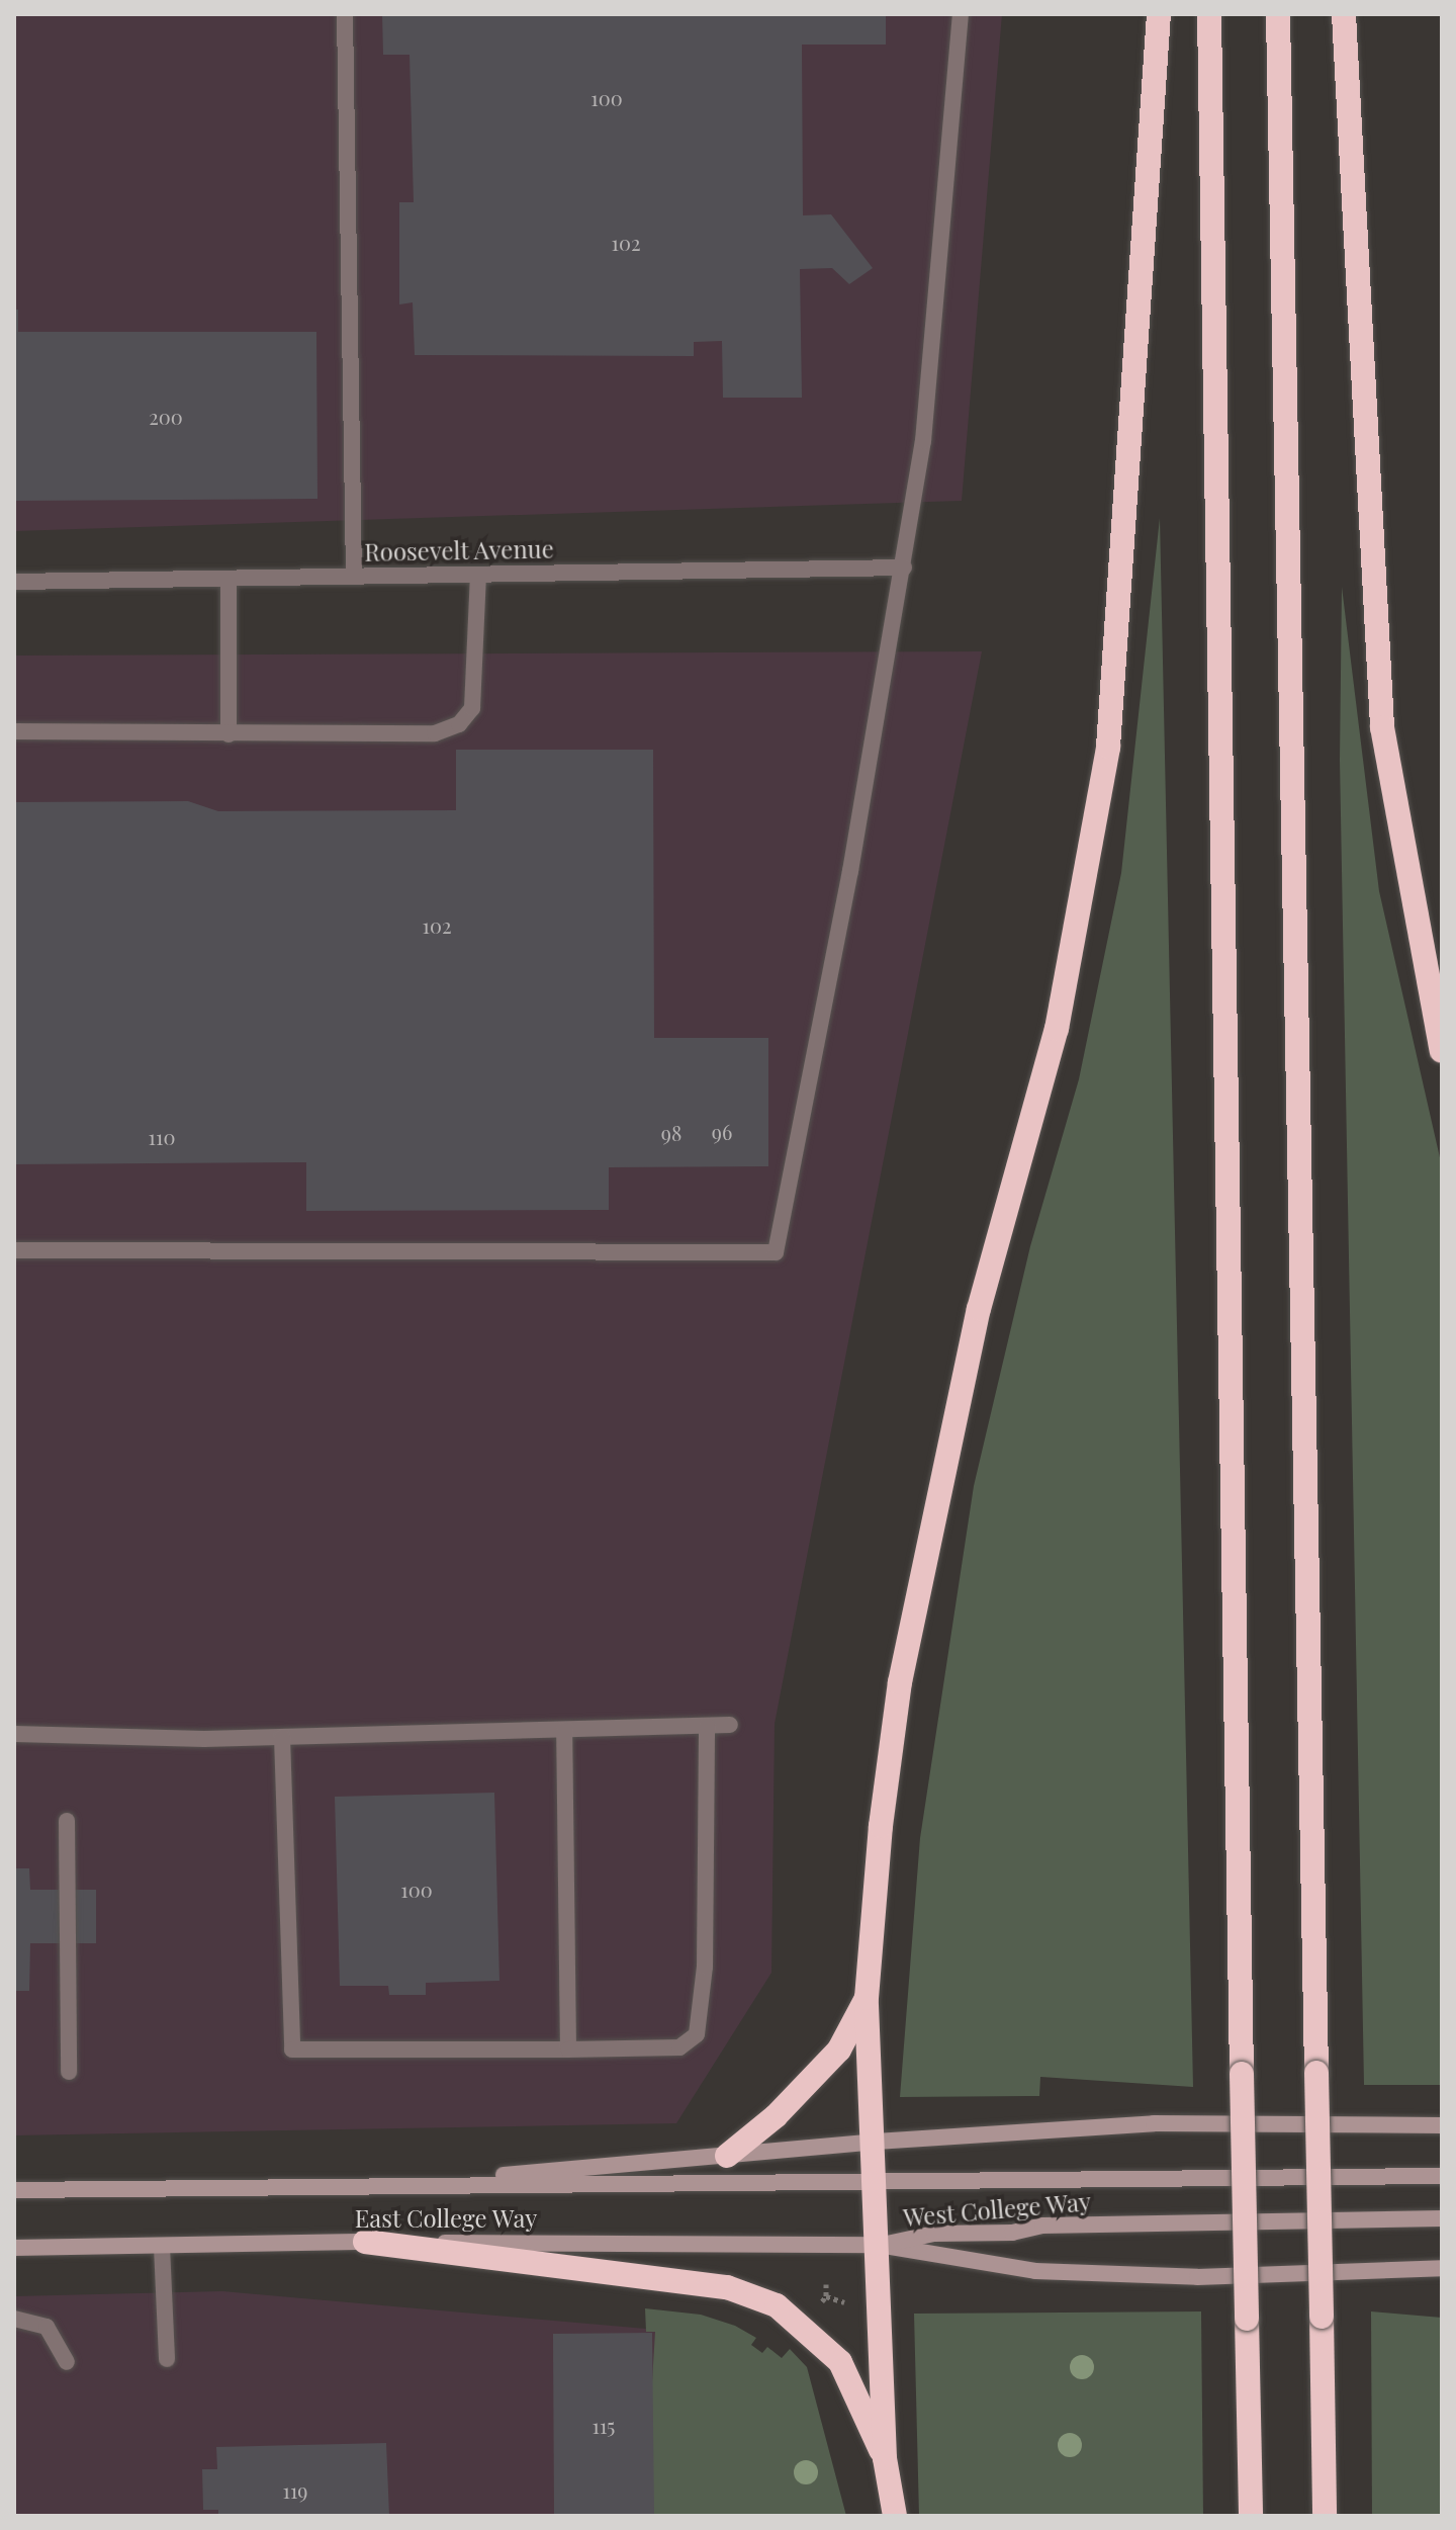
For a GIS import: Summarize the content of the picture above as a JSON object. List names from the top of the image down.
{
  "streets": {
    "main road": ["West College Way", "East College Way"],
    "street": ["Roosevelt Avenue"]
  },
  "crossings": [
    ["West College Way", "East College Way"]
  ],
  "house_numbers": [
    "100",
    "102",
    "200",
    "102",
    "96",
    "98",
    "110",
    "100",
    "115",
    "119"
  ]
}
